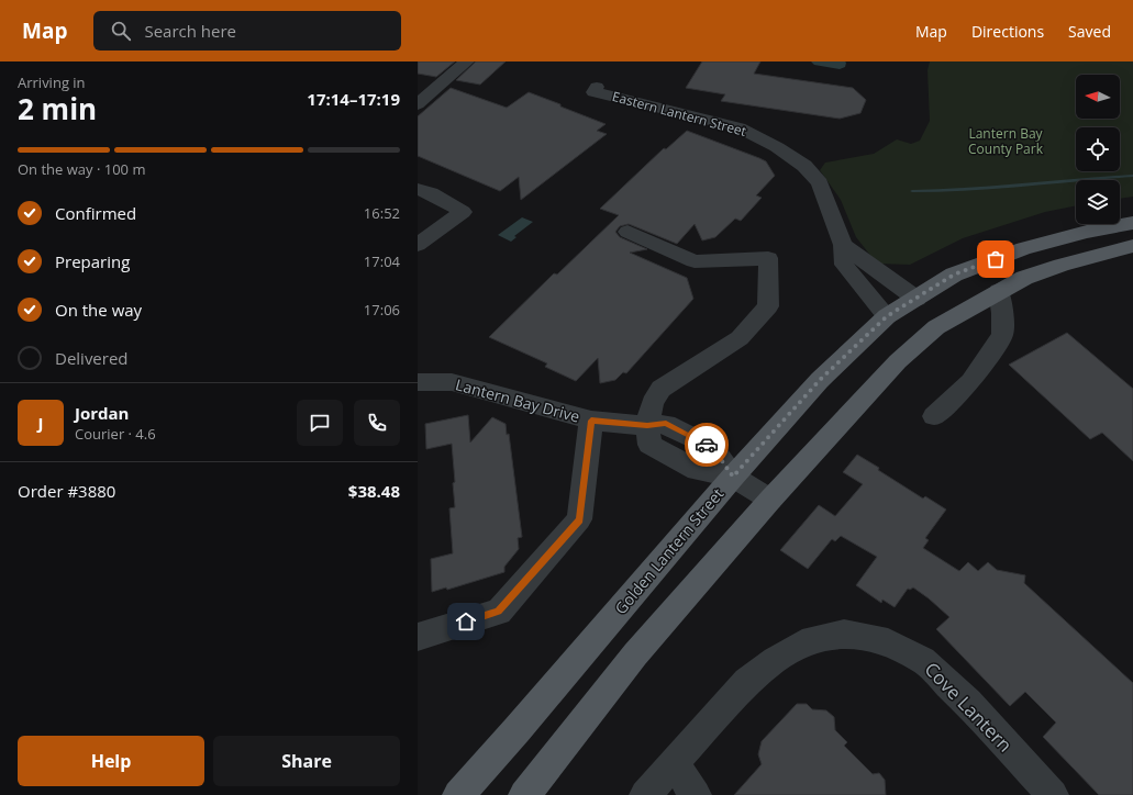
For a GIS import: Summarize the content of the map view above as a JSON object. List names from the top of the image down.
{
  "streets": {
    "main road": ["Golden Lantern Street"],
    "street": ["Eastern Lantern Street", "Lantern Bay Drive", "Cove Lantern"]
  },
  "crossings": [
    ["Eastern Lantern Street", "Golden Lantern Street"]
  ],
  "parks": ["Lantern Bay County Park"],
  "north": "left",
  "page": {
    "header": "Map",
    "search": "Search here",
    "nav": ["Map", "Directions", "Saved"],
    "heading": ["2 min", "Arriving in", "17:14–17:19"],
    "panel": [
      "Jordan",
      "Courier · 4.6",
      "Order #3880",
      "$38.48"
    ],
    "bar": "On the way · 100 m",
    "list": [
      ["Confirmed", "16:52"],
      ["Preparing", "17:04"],
      ["On the way", "17:06"],
      "Delivered"
    ],
    "round": "J",
    "buttons": ["Help", "Share"]
  }
}
